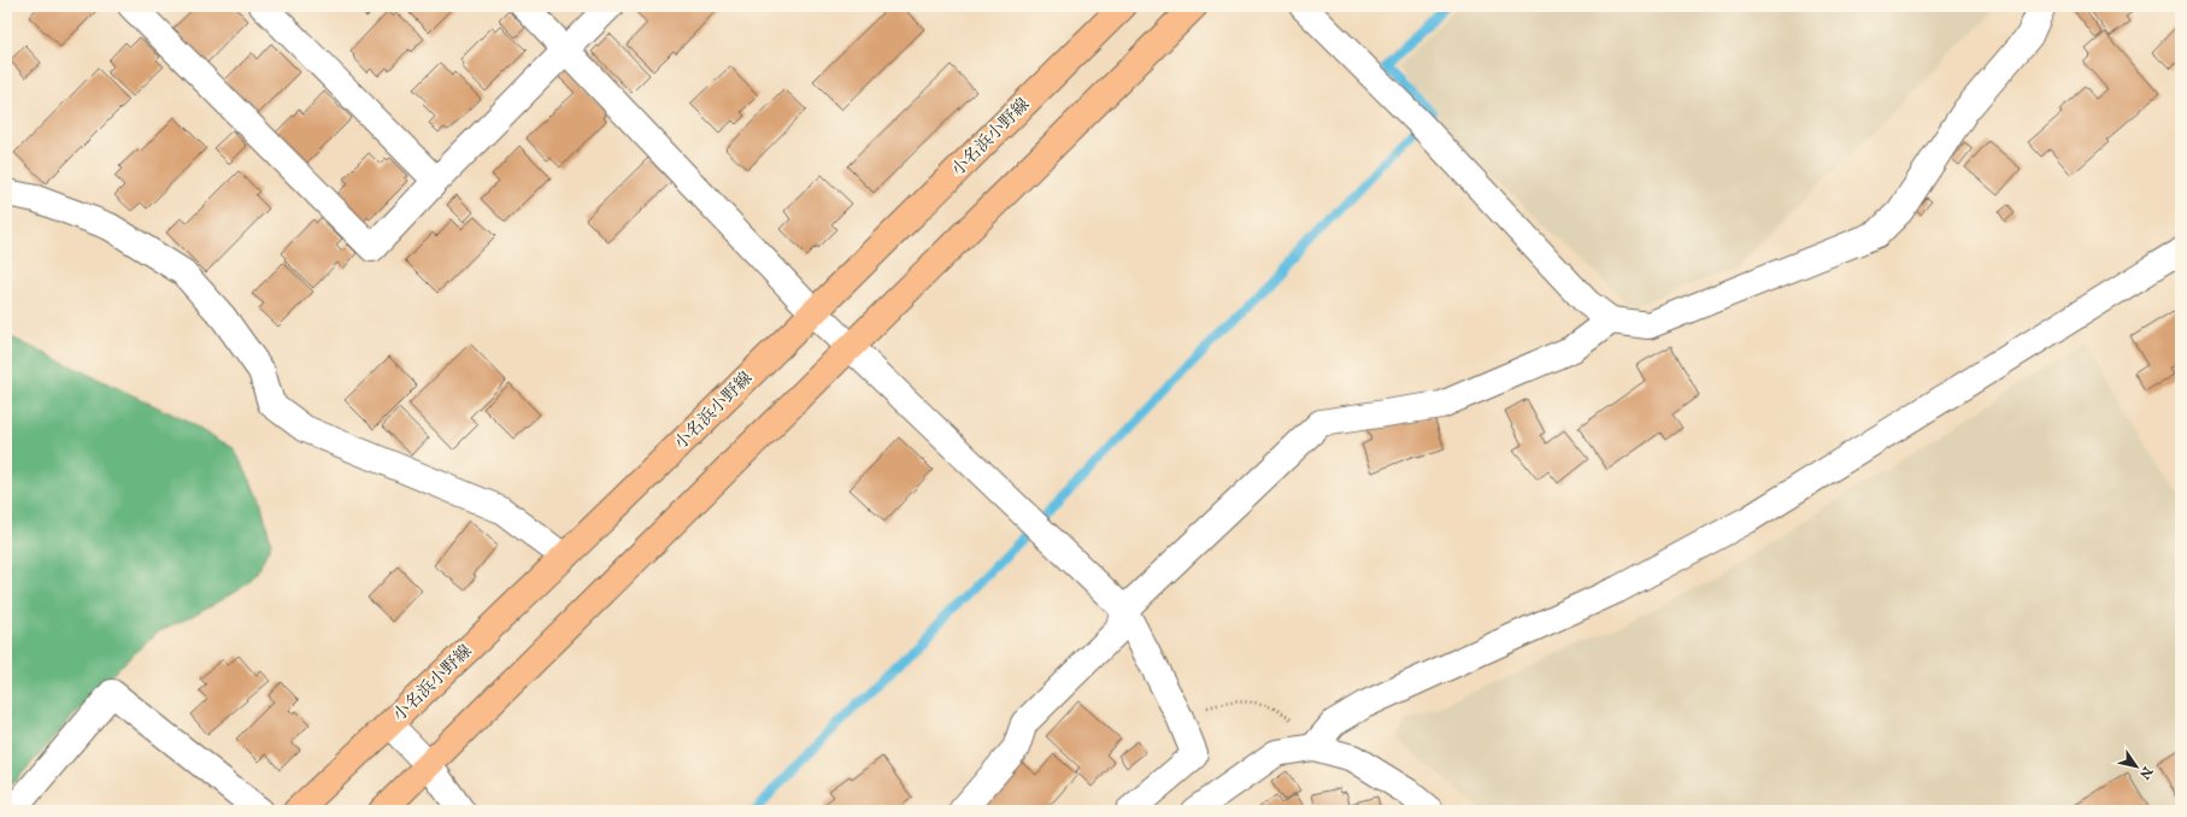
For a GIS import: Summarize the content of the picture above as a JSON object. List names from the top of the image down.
{
  "streets": {
    "main road": ["小名浜小野線"]
  },
  "north": "bottom right"
}
